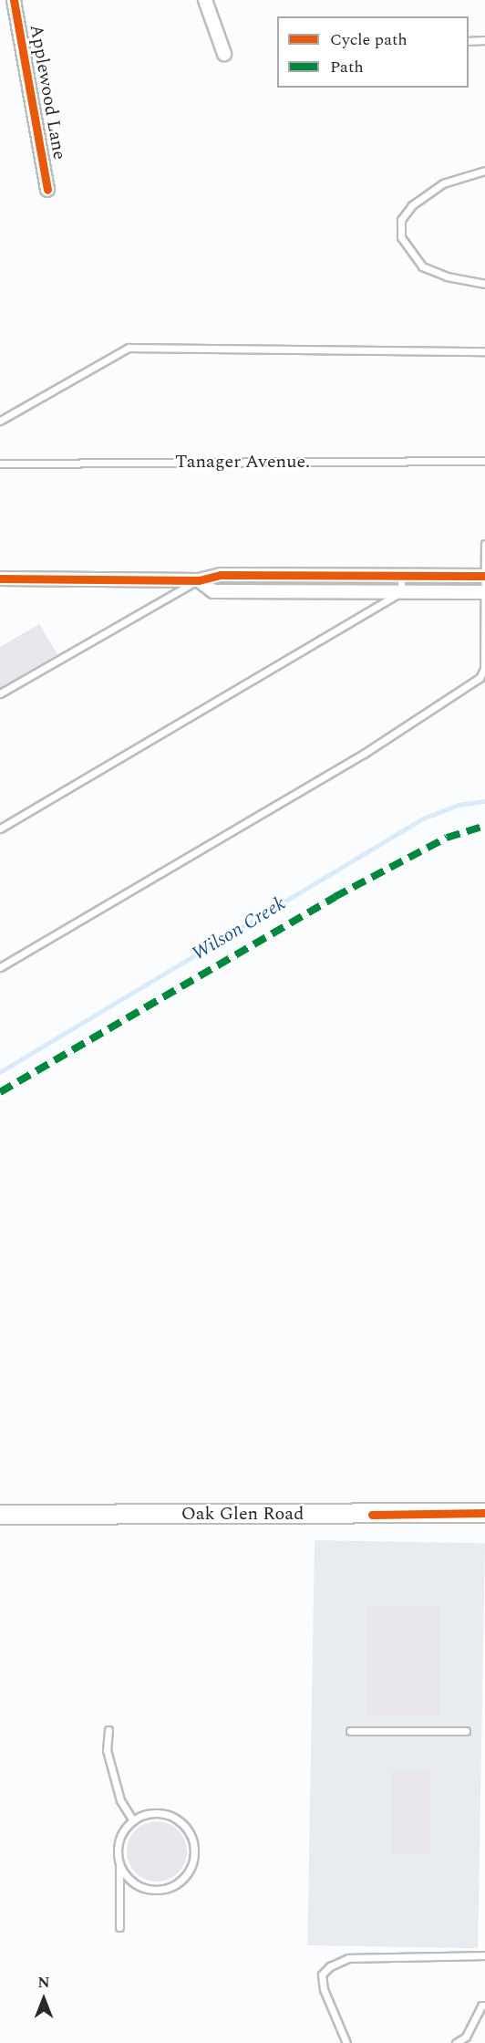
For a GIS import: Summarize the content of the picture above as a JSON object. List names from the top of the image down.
{
  "streets": {
    "main road": ["Oak Glen Road"],
    "street": ["Applewood Lane"],
    "lane": ["Tanager Avenue."]
  },
  "water": ["Wilson Creek"],
  "legend": ["Cycle path", "Path"],
  "north": "top"
}
